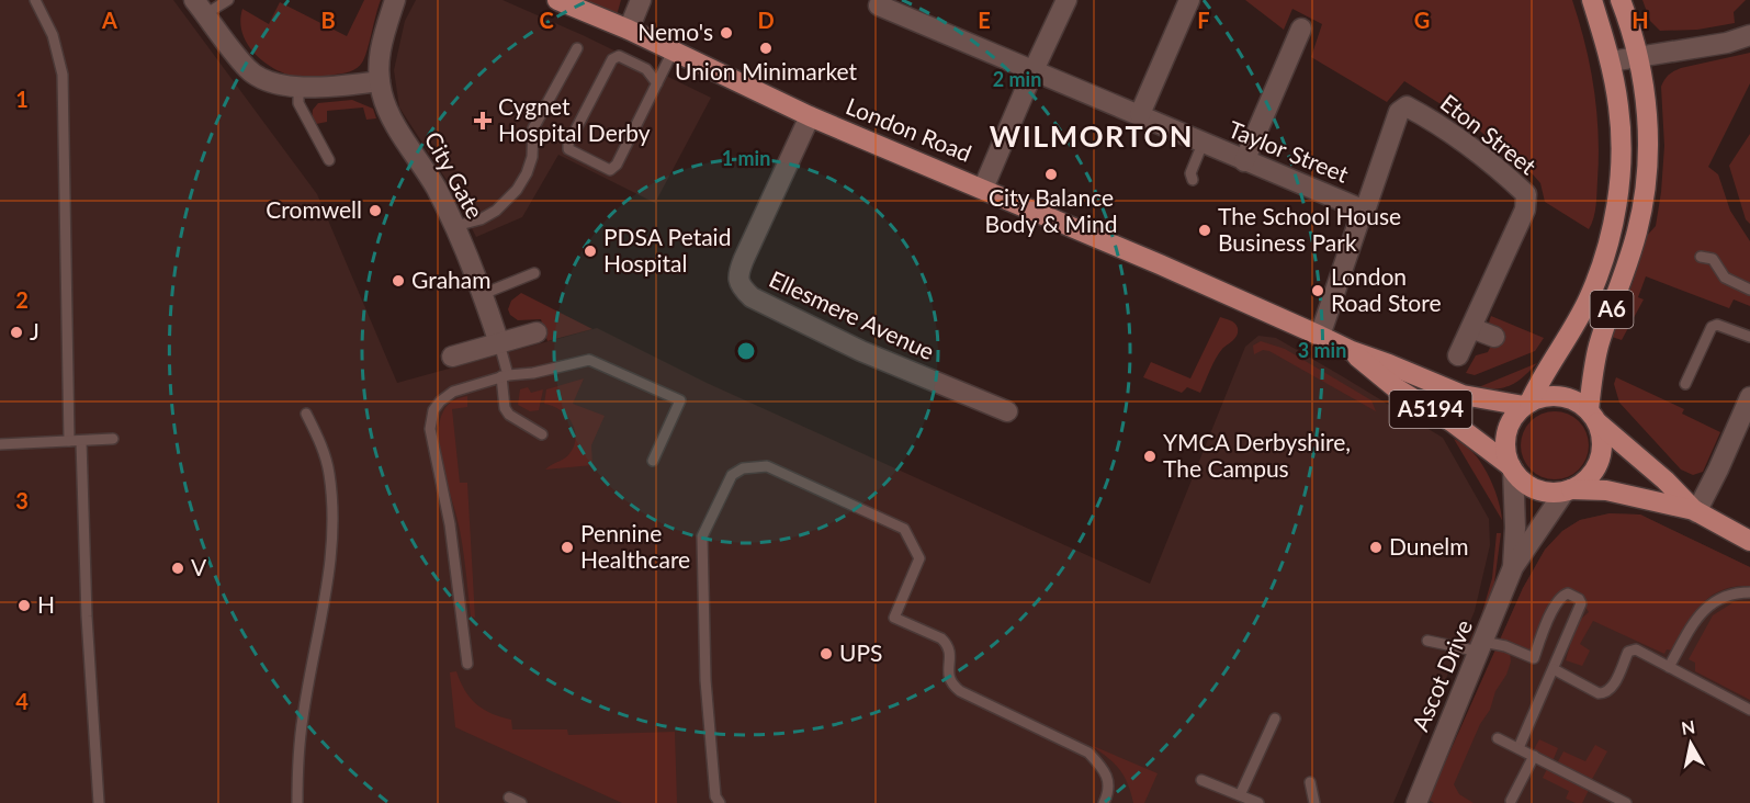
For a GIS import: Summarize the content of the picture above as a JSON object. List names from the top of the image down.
{
  "streets": {
    "main road": ["London Road", "A6", "A5194"],
    "street": [
      "Eton Street",
      "Taylor Street",
      "City Gate",
      "Ellesmere Avenue",
      "Ascot Drive"
    ]
  },
  "crossings": [
    ["London Road", "A6"],
    ["London Road", "Ellesmere Avenue"],
    ["London Road", "Ascot Drive"],
    ["Eton Street", "Taylor Street"],
    ["A6", "Ascot Drive"]
  ],
  "districts": ["WILMORTON"],
  "places": {
    "other": [
      "Nemo's",
      "Union Minimarket",
      "City Balance Body & Mind",
      "Cromwell",
      "The School House Business Park",
      "PDSA Petaid Hospital",
      "Graham",
      "London Road Store",
      "J",
      "YMCA Derbyshire, The Campus",
      "Pennine Healthcare",
      "Dunelm",
      "V",
      "H",
      "UPS"
    ],
    "health": ["Cygnet Hospital Derby"]
  },
  "north": "top",
  "grid": {
    "columns": [
      "A",
      "B",
      "C",
      "D",
      "E",
      "F",
      "G",
      "H"
    ],
    "rows": [
      "1",
      "2",
      "3",
      "4"
    ]
  },
  "rings": ["2 min", "1 min", "3 min"]
}
